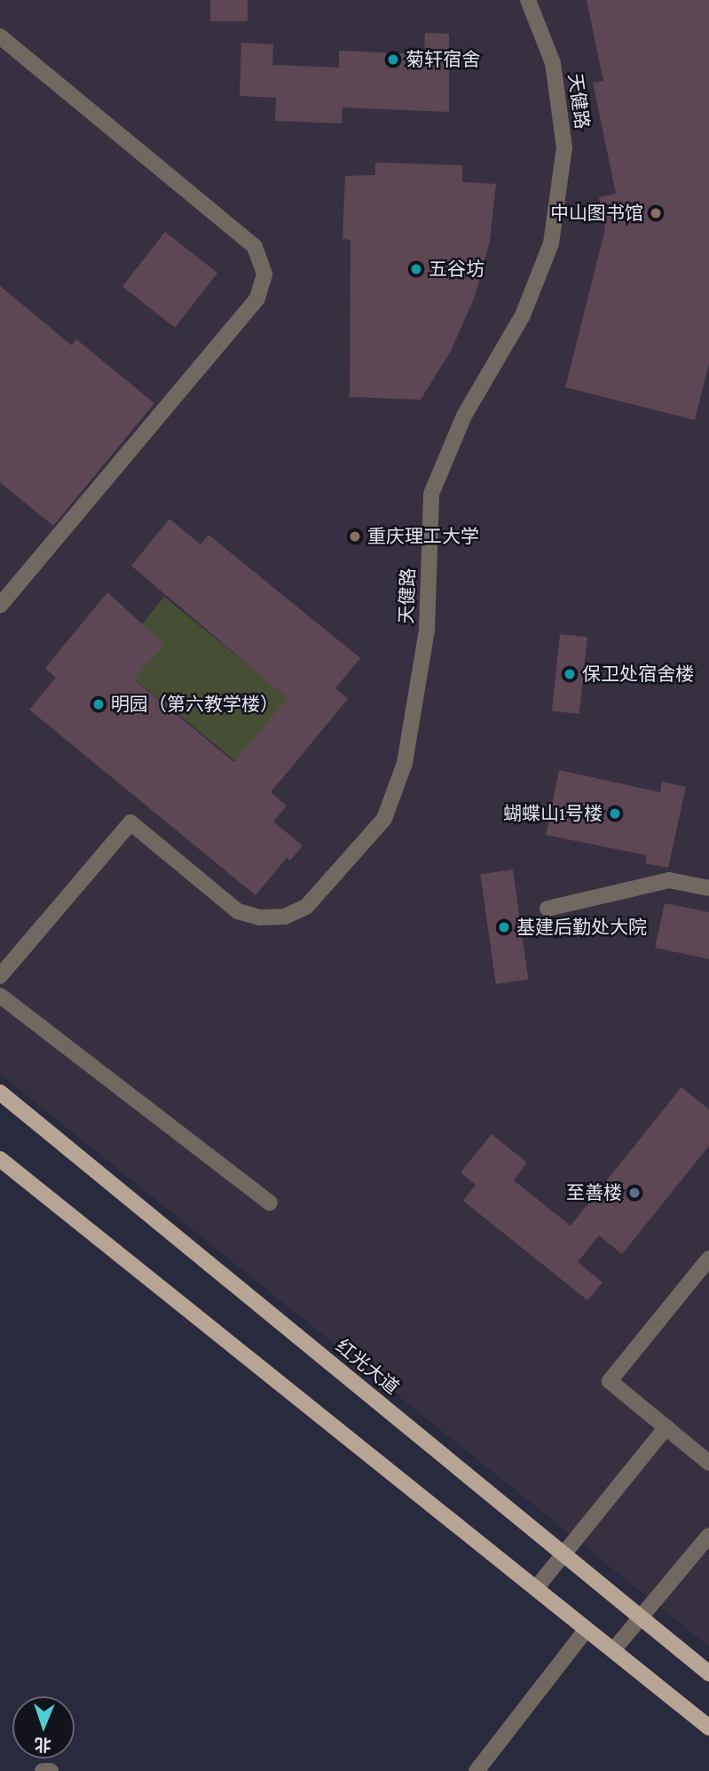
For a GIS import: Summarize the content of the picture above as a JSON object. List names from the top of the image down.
{
  "streets": {
    "main road": ["红光大道"],
    "street": ["天健路"]
  },
  "places": [
    "菊轩宿舍",
    "中山图书馆",
    "五谷坊",
    "重庆理工大学",
    "保卫处宿舍楼",
    "明园（第六教学楼）",
    "蝴蝶山1号楼",
    "基建后勤处大院",
    "至善楼"
  ],
  "north": "bottom"
}
